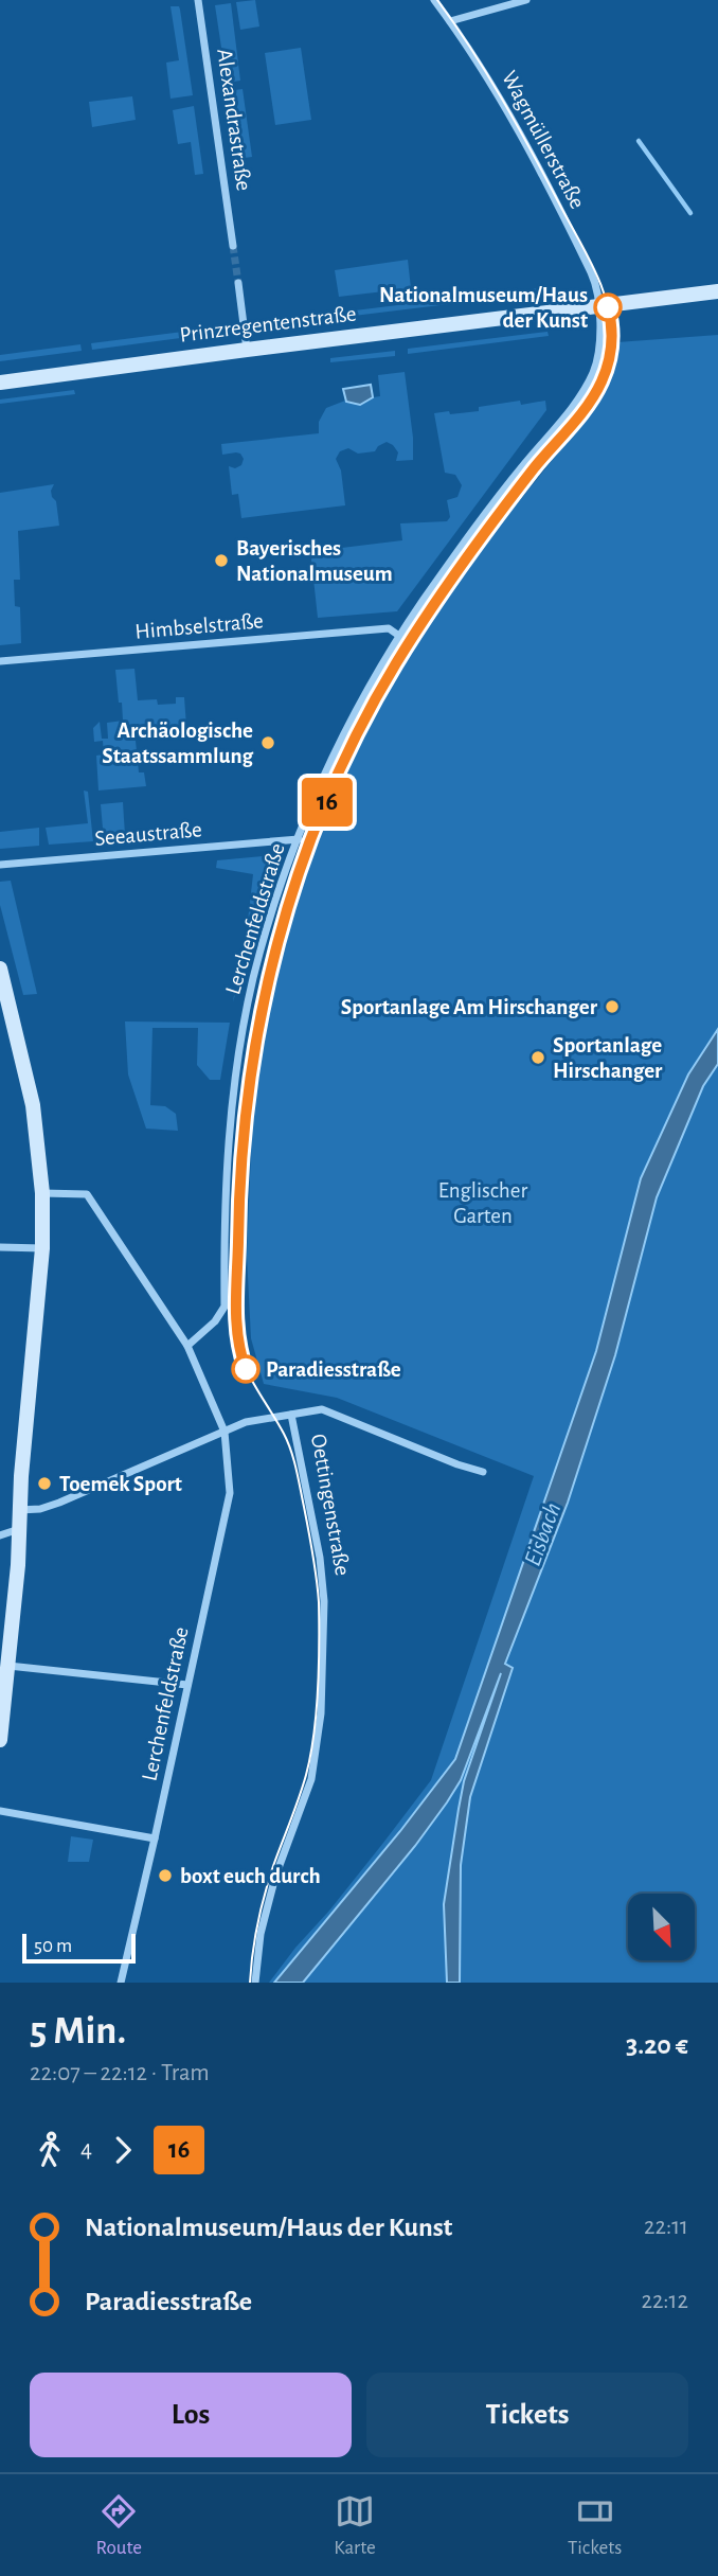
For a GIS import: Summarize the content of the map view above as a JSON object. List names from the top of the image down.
{
  "streets": {
    "main road": ["Prinzregentenstraße"],
    "street": [
      "Alexandrastraße",
      "Wagmüllerstraße",
      "Himbselstraße",
      "Seeaustraße",
      "Lerchenfeldstraße",
      "Oettingenstraße"
    ]
  },
  "crossings": [
    ["Wagmüllerstraße", "Prinzregentenstraße"],
    ["Wagmüllerstraße", "Lerchenfeldstraße"],
    ["Prinzregentenstraße", "Lerchenfeldstraße"],
    ["Himbselstraße", "Lerchenfeldstraße"],
    ["Seeaustraße", "Lerchenfeldstraße"],
    ["Lerchenfeldstraße", "Oettingenstraße"]
  ],
  "water": ["Eisbach"],
  "parks": ["Englischer Garten"],
  "places": [
    "Nationalmuseum/Haus der Kunst",
    "Bayerisches Nationalmuseum",
    "Archäologische Staatssammlung",
    "Sportanlage Am Hirschanger",
    "Sportanlage Hirschanger",
    "Paradiesstraße",
    "Toemek Sport",
    "boxt euch durch"
  ],
  "lines": ["tram line 16"],
  "scale_bar": "50 m",
  "north": "bottom right",
  "page": {
    "on_map": "16",
    "scale": "50 m",
    "heading": ["5 Min.", "22:07 – 22:12 · Tram", "3.20 €"],
    "legs": ["4", "16"],
    "list": [
      {
        "name": "Nationalmuseum/Haus der Kunst",
        "value": "22:11"
      },
      {
        "name": "Paradiesstraße",
        "value": "22:12"
      }
    ],
    "buttons": ["Los", "Tickets"],
    "tabs": ["Route", "Karte", "Tickets"]
  }
}
